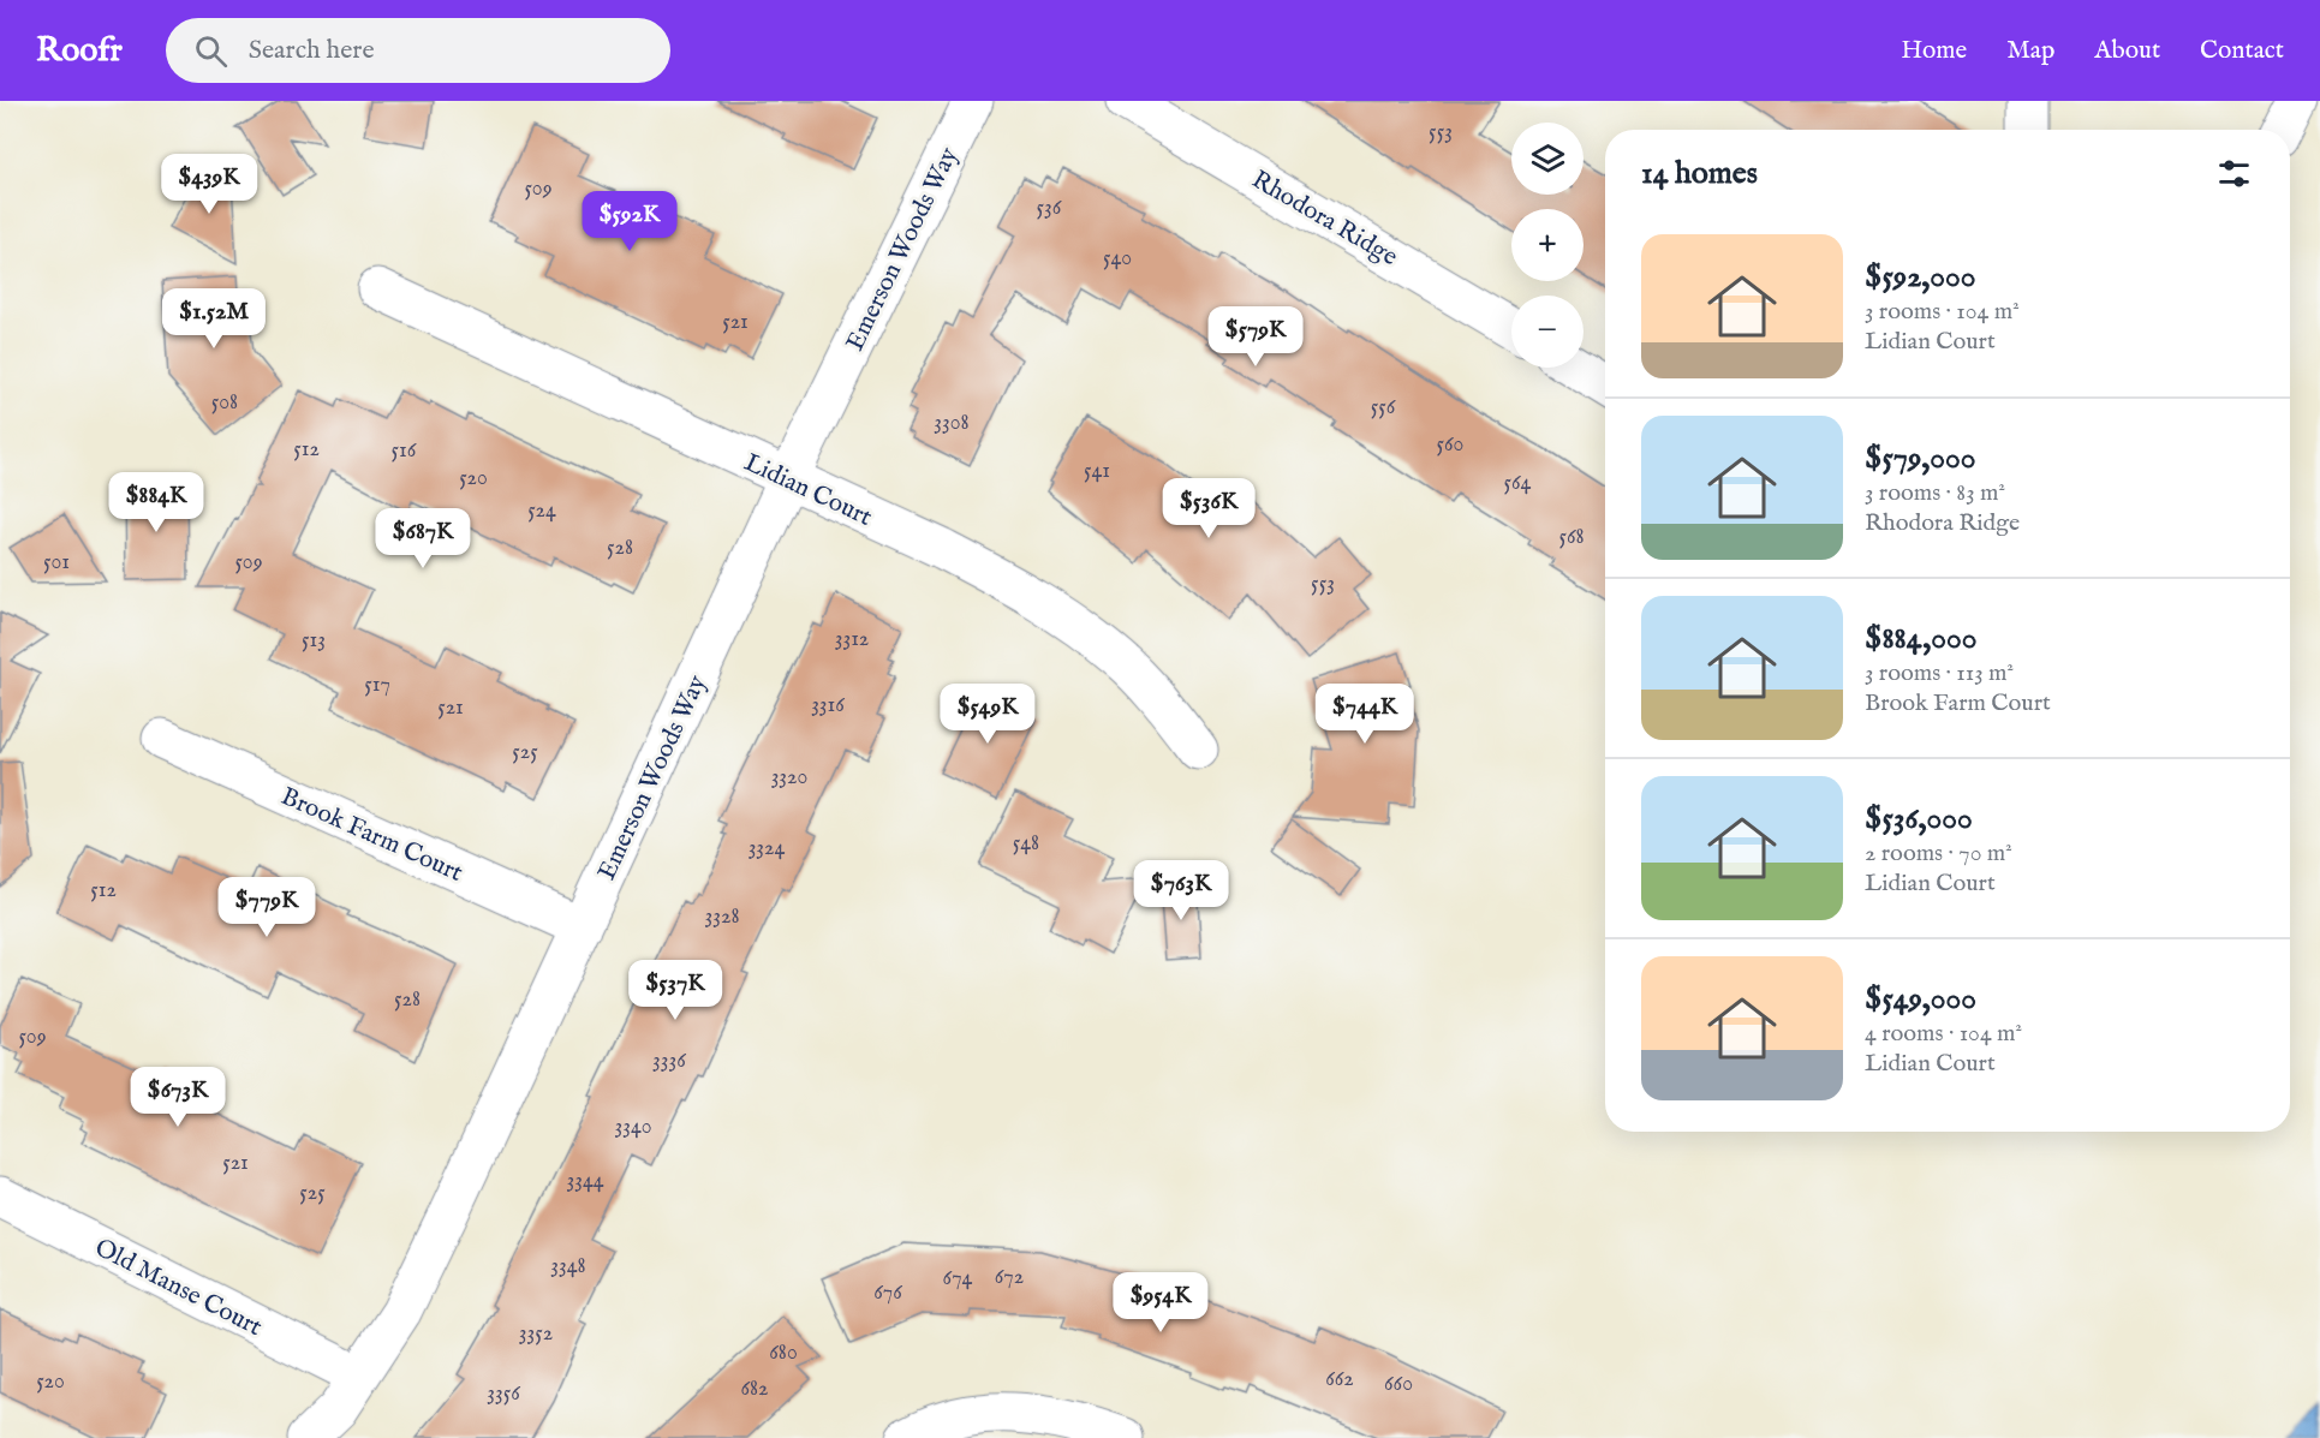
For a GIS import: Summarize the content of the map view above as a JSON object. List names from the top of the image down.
{
  "streets": {
    "street": [
      "Rhodora Ridge",
      "Emerson Woods Way",
      "Lidian Court",
      "Brook Farm Court",
      "Old Manse Court"
    ]
  },
  "crossings": [
    ["Emerson Woods Way", "Lidian Court"],
    ["Emerson Woods Way", "Brook Farm Court"],
    ["Emerson Woods Way", "Old Manse Court"]
  ],
  "house_numbers": [
    "553",
    "509",
    "536",
    "540",
    "521",
    "508",
    "556",
    "3308",
    "560",
    "512",
    "516",
    "541",
    "520",
    "564",
    "524",
    "568",
    "528",
    "501",
    "509",
    "553",
    "3312",
    "513",
    "517",
    "3316",
    "521",
    "525",
    "3320",
    "548",
    "3324",
    "512",
    "3328",
    "528",
    "509",
    "3336",
    "3340",
    "521",
    "3344",
    "525",
    "3348",
    "672",
    "674",
    "676",
    "3352",
    "680",
    "662",
    "520",
    "660",
    "682",
    "3356"
  ],
  "page": {
    "header": "Roofr",
    "search": "Search here",
    "nav": [
      "Home",
      "Map",
      "About",
      "Contact"
    ],
    "map_buttons": ["+", "−"],
    "heading": "14 homes",
    "price": [
      "$439K",
      "$592K",
      "$1.52M",
      "$579K",
      "$884K",
      "$536K",
      "$687K",
      "$549K",
      "$744K",
      "$763K",
      "$779K",
      "$537K",
      "$673K",
      "$954K"
    ],
    "list": [
      {
        "name": "$592,000",
        "note": "3 rooms · 104 m² · Lidian Court"
      },
      {
        "name": "$579,000",
        "note": "3 rooms · 83 m² · Rhodora Ridge"
      },
      {
        "name": "$884,000",
        "note": "3 rooms · 113 m² · Brook Farm Court"
      },
      {
        "name": "$536,000",
        "note": "2 rooms · 70 m² · Lidian Court"
      },
      {
        "name": "$549,000",
        "note": "4 rooms · 104 m² · Lidian Court"
      }
    ]
  }
}
